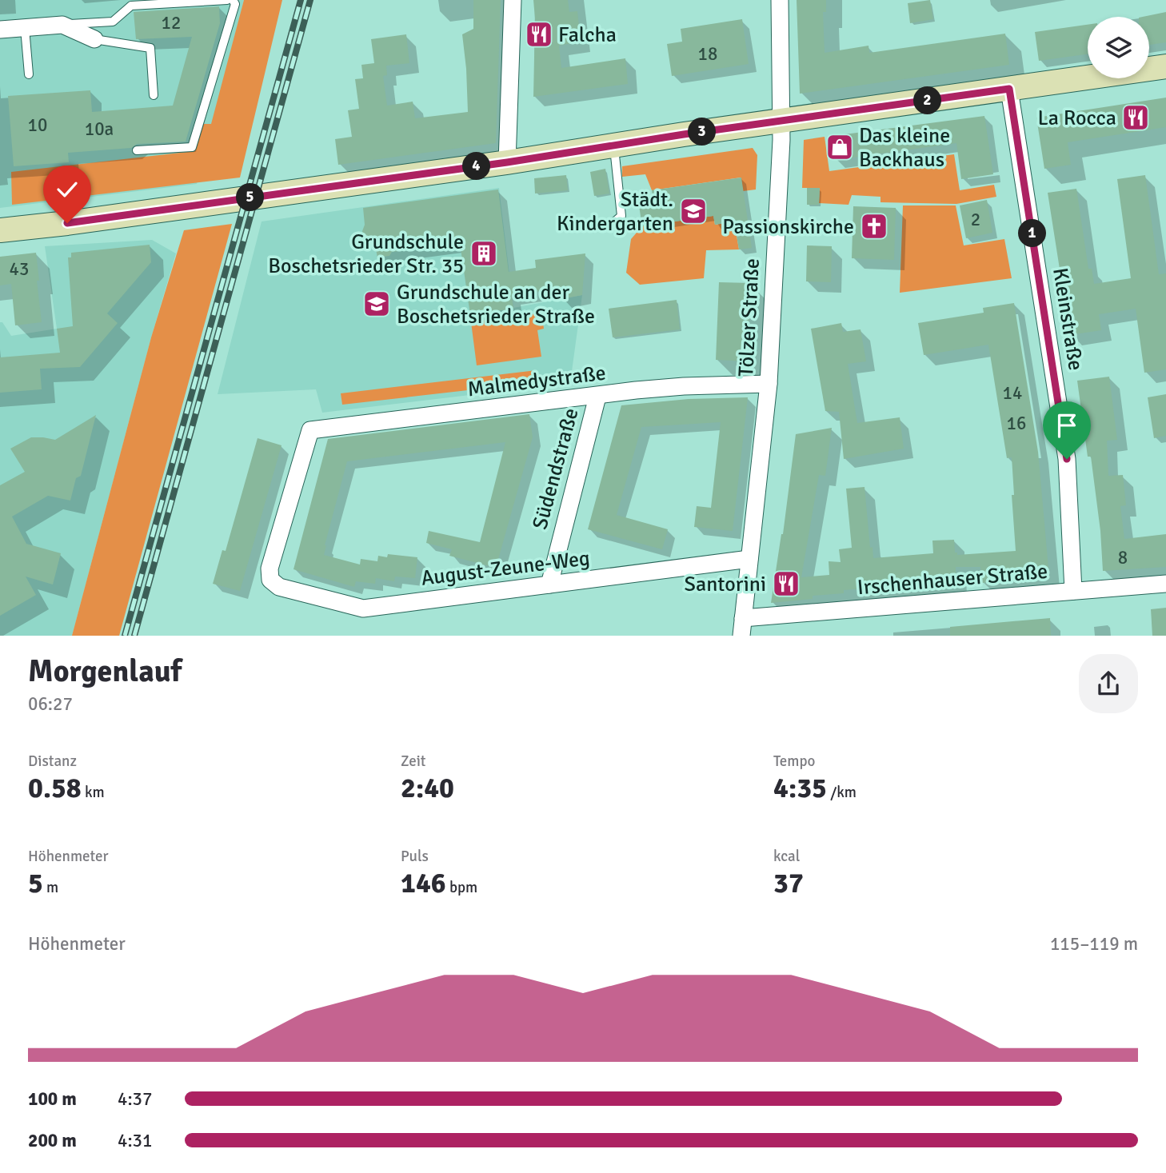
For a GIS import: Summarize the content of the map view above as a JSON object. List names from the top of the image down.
{
  "streets": {
    "street": [
      "Tölzer Straße",
      "Kleinstraße",
      "Malmedystraße",
      "Südendstraße",
      "August-Zeune-Weg",
      "Irschenhauser Straße"
    ]
  },
  "crossings": [
    ["Tölzer Straße", "Malmedystraße"],
    ["Tölzer Straße", "August-Zeune-Weg"],
    ["Tölzer Straße", "Irschenhauser Straße"],
    ["Kleinstraße", "Irschenhauser Straße"],
    ["Malmedystraße", "Südendstraße"],
    ["Malmedystraße", "August-Zeune-Weg"],
    ["Südendstraße", "August-Zeune-Weg"]
  ],
  "places": {
    "restaurant": ["Falcha", "La Rocca", "Santorini"],
    "shop": ["Das kleine Backhaus"],
    "school or university": ["Städt. Kindergarten", "Grundschule an der Boschetsrieder Straße"],
    "church": ["Passionskirche"],
    "building": ["Grundschule Boschetsrieder Str. 35"]
  },
  "house_numbers": [
    "12",
    "18",
    "10",
    "10a",
    "2",
    "43",
    "14",
    "16",
    "8"
  ],
  "page": {
    "pins": [
      "2",
      "3",
      "4",
      "5",
      "1"
    ],
    "heading": ["Morgenlauf", "06:27"],
    "stats": [
      ["Distanz", "0.58 km"],
      ["Zeit", "2:40"],
      ["Tempo", "4:35 /km"],
      ["Höhenmeter", "5 m"],
      ["Puls", "146 bpm"],
      ["kcal", "37"]
    ],
    "chart": ["Höhenmeter", "115–119 m"],
    "list": [
      {
        "name": "100 m",
        "note": "4:37"
      },
      {
        "name": "200 m",
        "note": "4:31"
      }
    ]
  }
}
